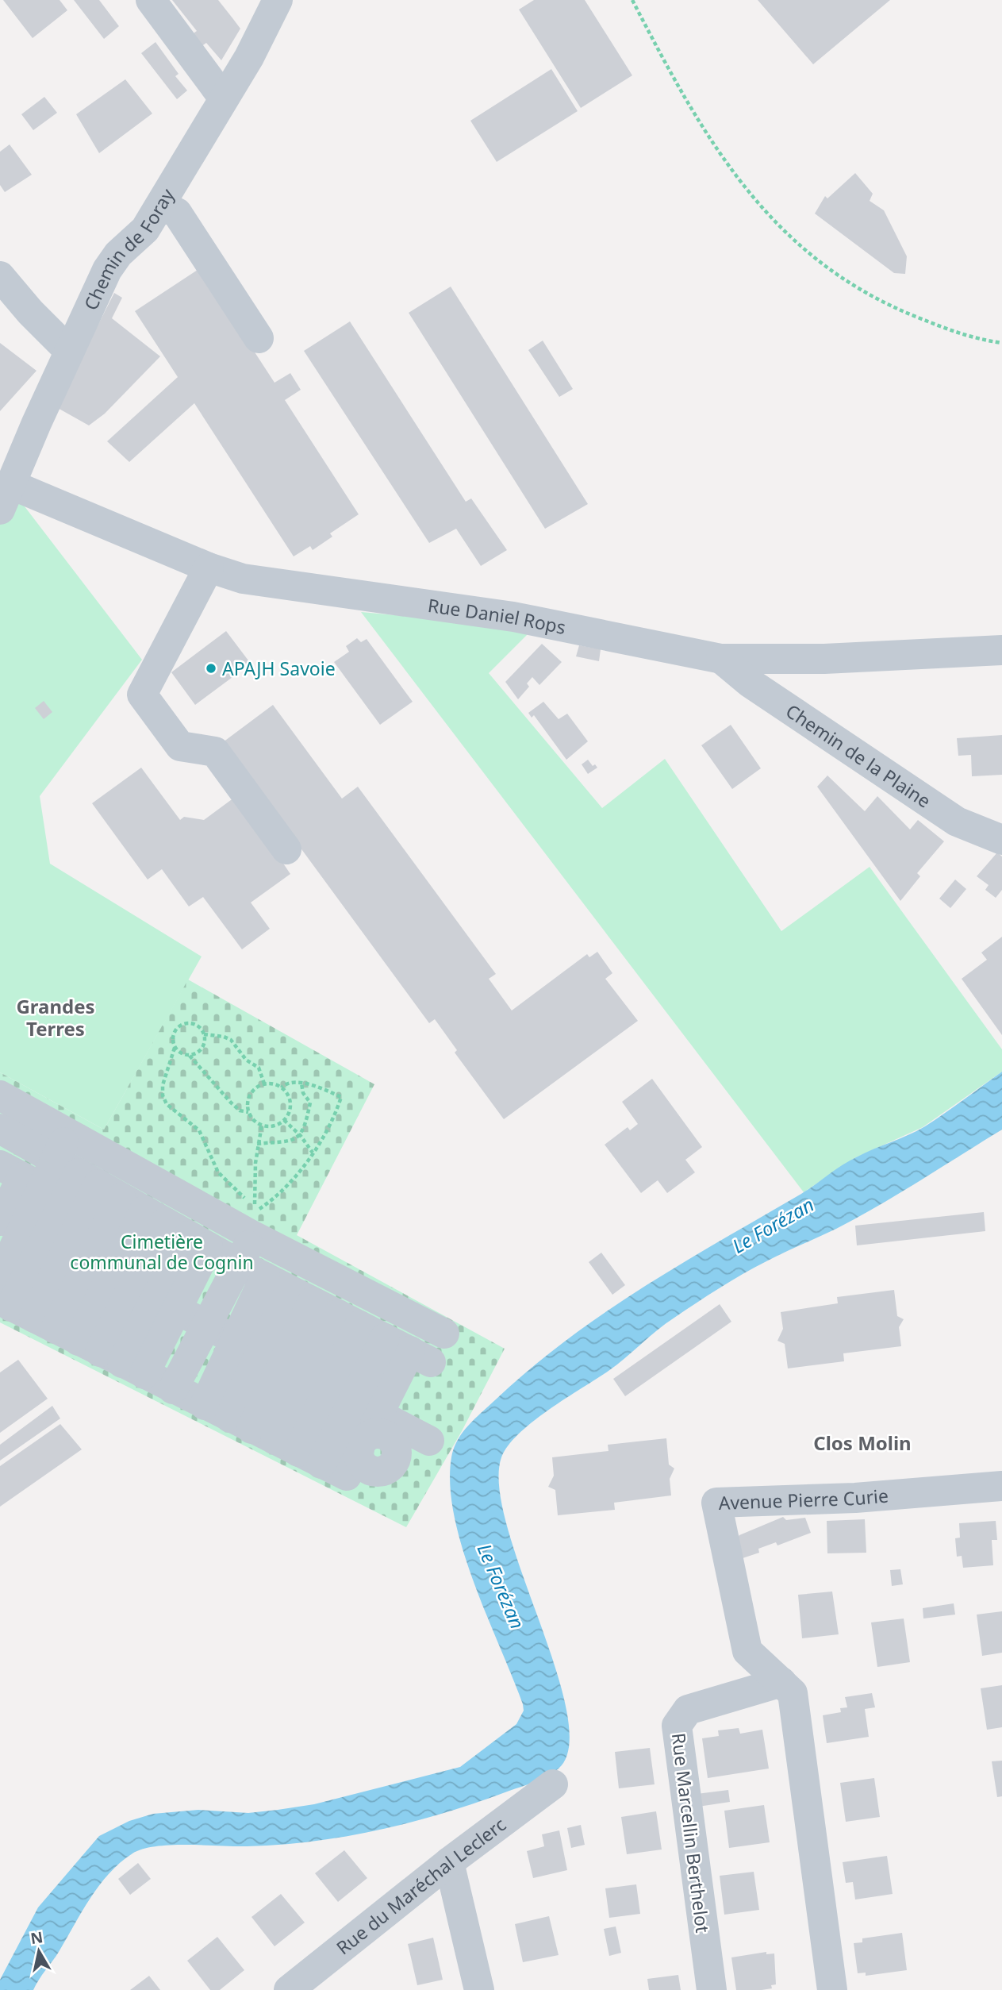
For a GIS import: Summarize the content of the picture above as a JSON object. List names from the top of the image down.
{
  "streets": {
    "street": [
      "Chemin de Foray",
      "Rue Daniel Rops",
      "Chemin de la Plaine",
      "Avenue Pierre Curie",
      "Rue Marcellin Berthelot",
      "Rue du Maréchal Leclerc"
    ]
  },
  "crossings": [
    ["Chemin de Foray", "Rue Daniel Rops"],
    ["Rue Daniel Rops", "Chemin de la Plaine"],
    ["Avenue Pierre Curie", "Rue Marcellin Berthelot"]
  ],
  "districts": ["Grandes Terres", "Clos Molin"],
  "water": ["Le Forézan"],
  "parks": ["Cimetière communal de Cognin"],
  "places": ["APAJH Savoie"],
  "north": "top"
}
